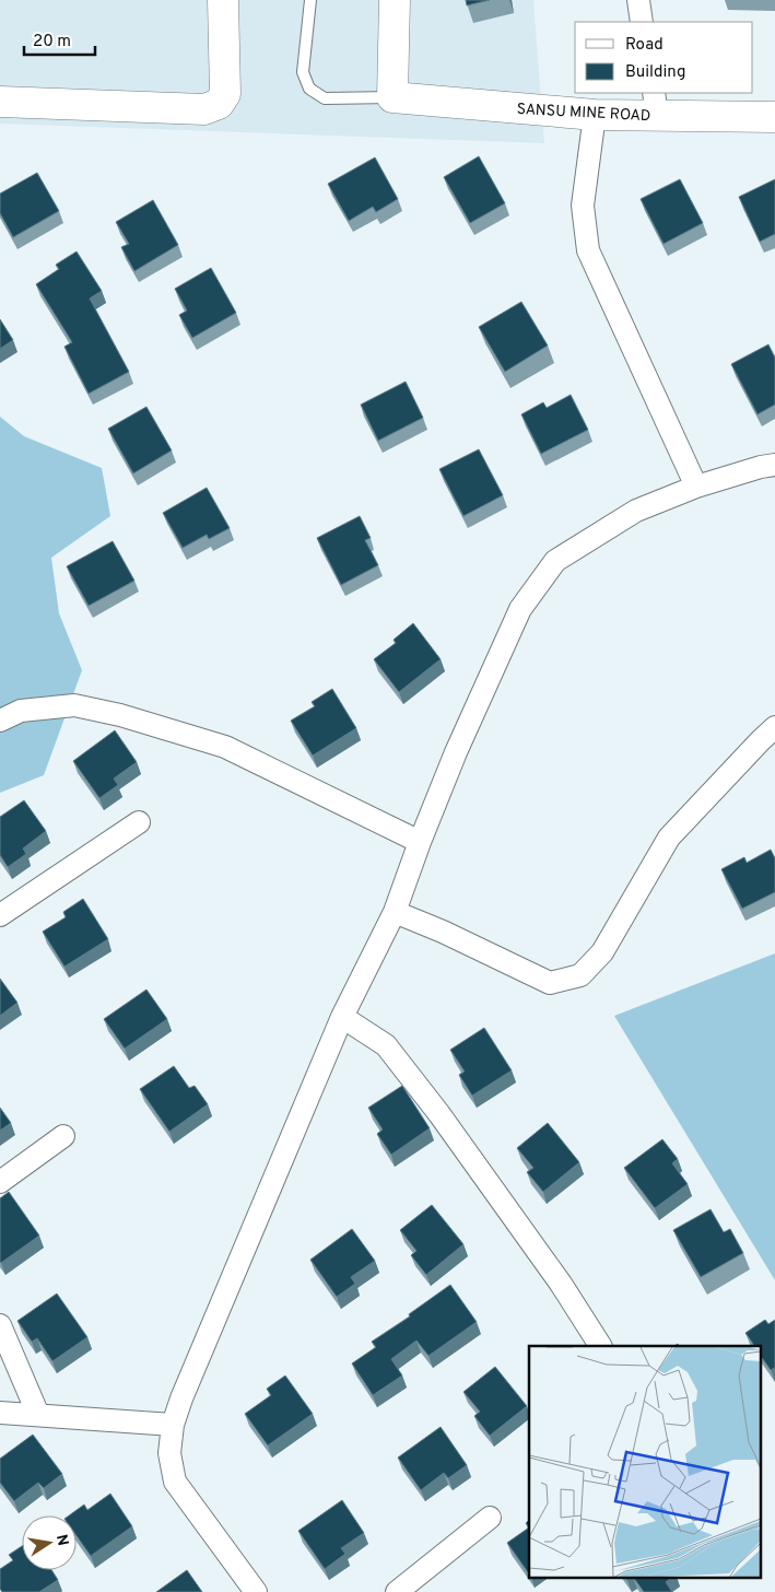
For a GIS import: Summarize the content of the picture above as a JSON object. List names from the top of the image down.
{
  "streets": {
    "street": ["SANSU MINE ROAD"]
  },
  "legend": ["Road", "Building"],
  "scale_bar": "20 m",
  "north": "right"
}
